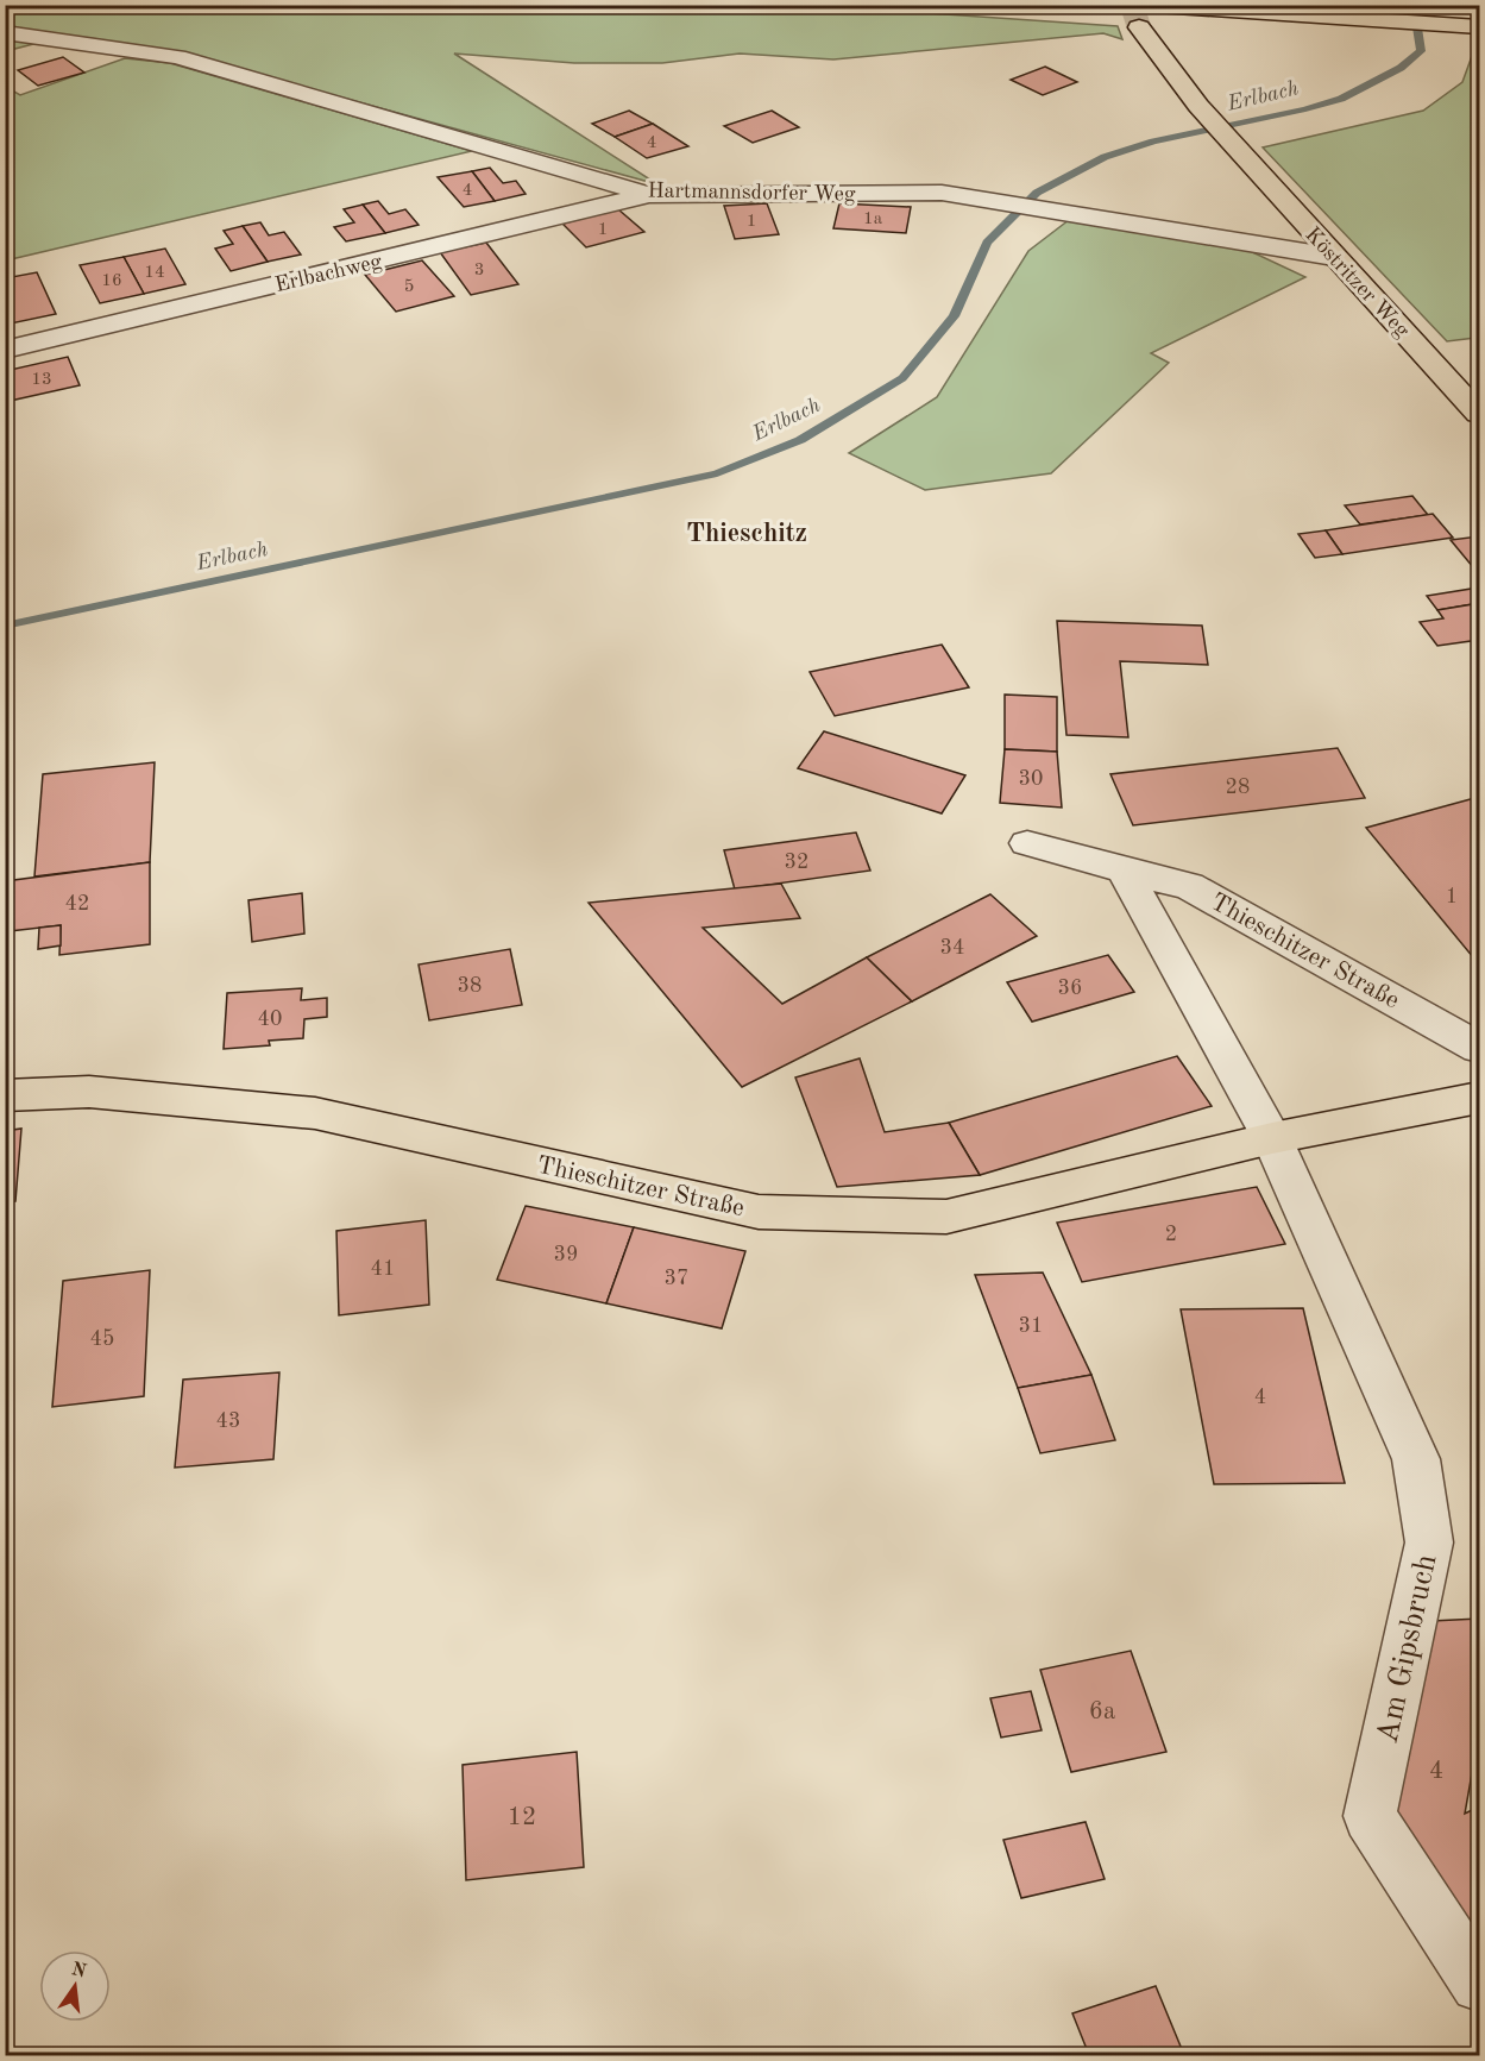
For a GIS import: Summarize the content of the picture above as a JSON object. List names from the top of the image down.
{
  "streets": {
    "main road": ["Köstritzer Weg", "Thieschitzer Straße"],
    "street": ["Hartmannsdorfer Weg", "Erlbachweg", "Am Gipsbruch"]
  },
  "crossings": [
    ["Hartmannsdorfer Weg", "Erlbachweg"],
    ["Hartmannsdorfer Weg", "Köstritzer Weg"],
    ["Thieschitzer Straße", "Am Gipsbruch"]
  ],
  "districts": ["Thieschitz"],
  "water": ["Erlbach"],
  "house_numbers": [
    "4",
    "4",
    "1a",
    "1",
    "1",
    "3",
    "14",
    "16",
    "5",
    "13",
    "30",
    "28",
    "32",
    "1",
    "42",
    "34",
    "38",
    "36",
    "40",
    "2",
    "39",
    "41",
    "37",
    "31",
    "45",
    "4",
    "43",
    "6a",
    "4",
    "12"
  ],
  "north": "top"
}
